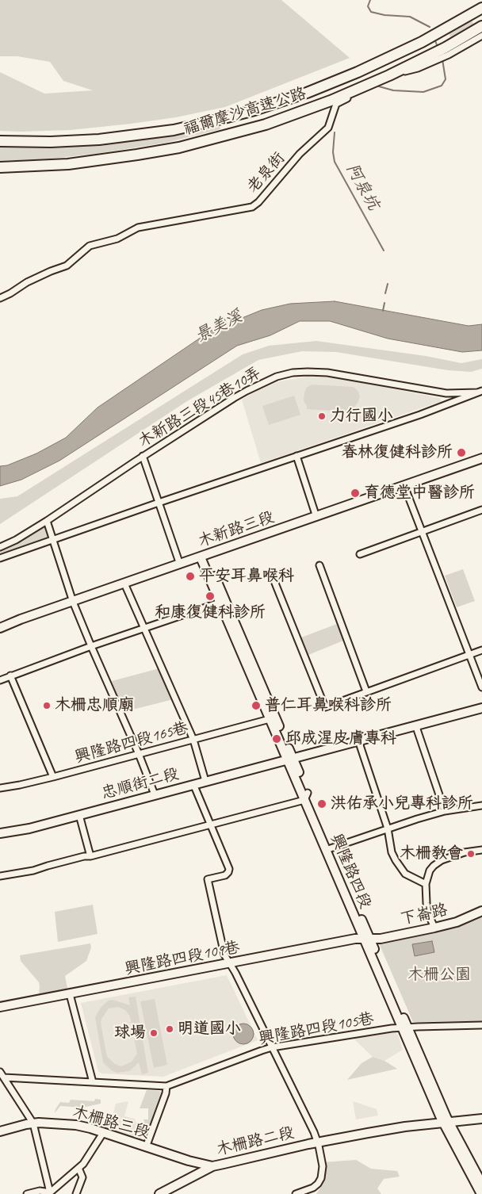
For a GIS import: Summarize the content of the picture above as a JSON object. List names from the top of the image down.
{
  "streets": {
    "highway": ["福爾摩沙高速公路"],
    "main road": [
      "木新路三段",
      "忠順街二段",
      "興隆路四段",
      "下崙路",
      "興隆路四段109巷",
      "木柵路三段",
      "木柵路二段"
    ],
    "street": [
      "老泉街",
      "木新路三段45巷10弄",
      "興隆路四段165巷",
      "興隆路四段105巷"
    ]
  },
  "crossings": [
    ["木新路三段", "興隆路四段"],
    ["興隆路四段165巷", "興隆路四段"],
    ["忠順街二段", "興隆路四段"],
    ["興隆路四段", "下崙路"],
    ["興隆路四段", "興隆路四段109巷"],
    ["興隆路四段", "興隆路四段105巷"],
    ["興隆路四段", "木柵路二段"],
    ["下崙路", "興隆路四段109巷"],
    ["木柵路三段", "木柵路二段"]
  ],
  "water": ["阿泉坑", "景美溪"],
  "parks": ["木柵公園"],
  "places": [
    "力行國小",
    "春林復健科診所",
    "育德堂中醫診所",
    "平安耳鼻喉科",
    "和康復健科診所",
    "木柵忠順廟",
    "普仁耳鼻喉科診所",
    "邱成湦皮膚專科",
    "洪佑承小兒專科診所",
    "木柵教會",
    "明道國小",
    "球場"
  ]
}
